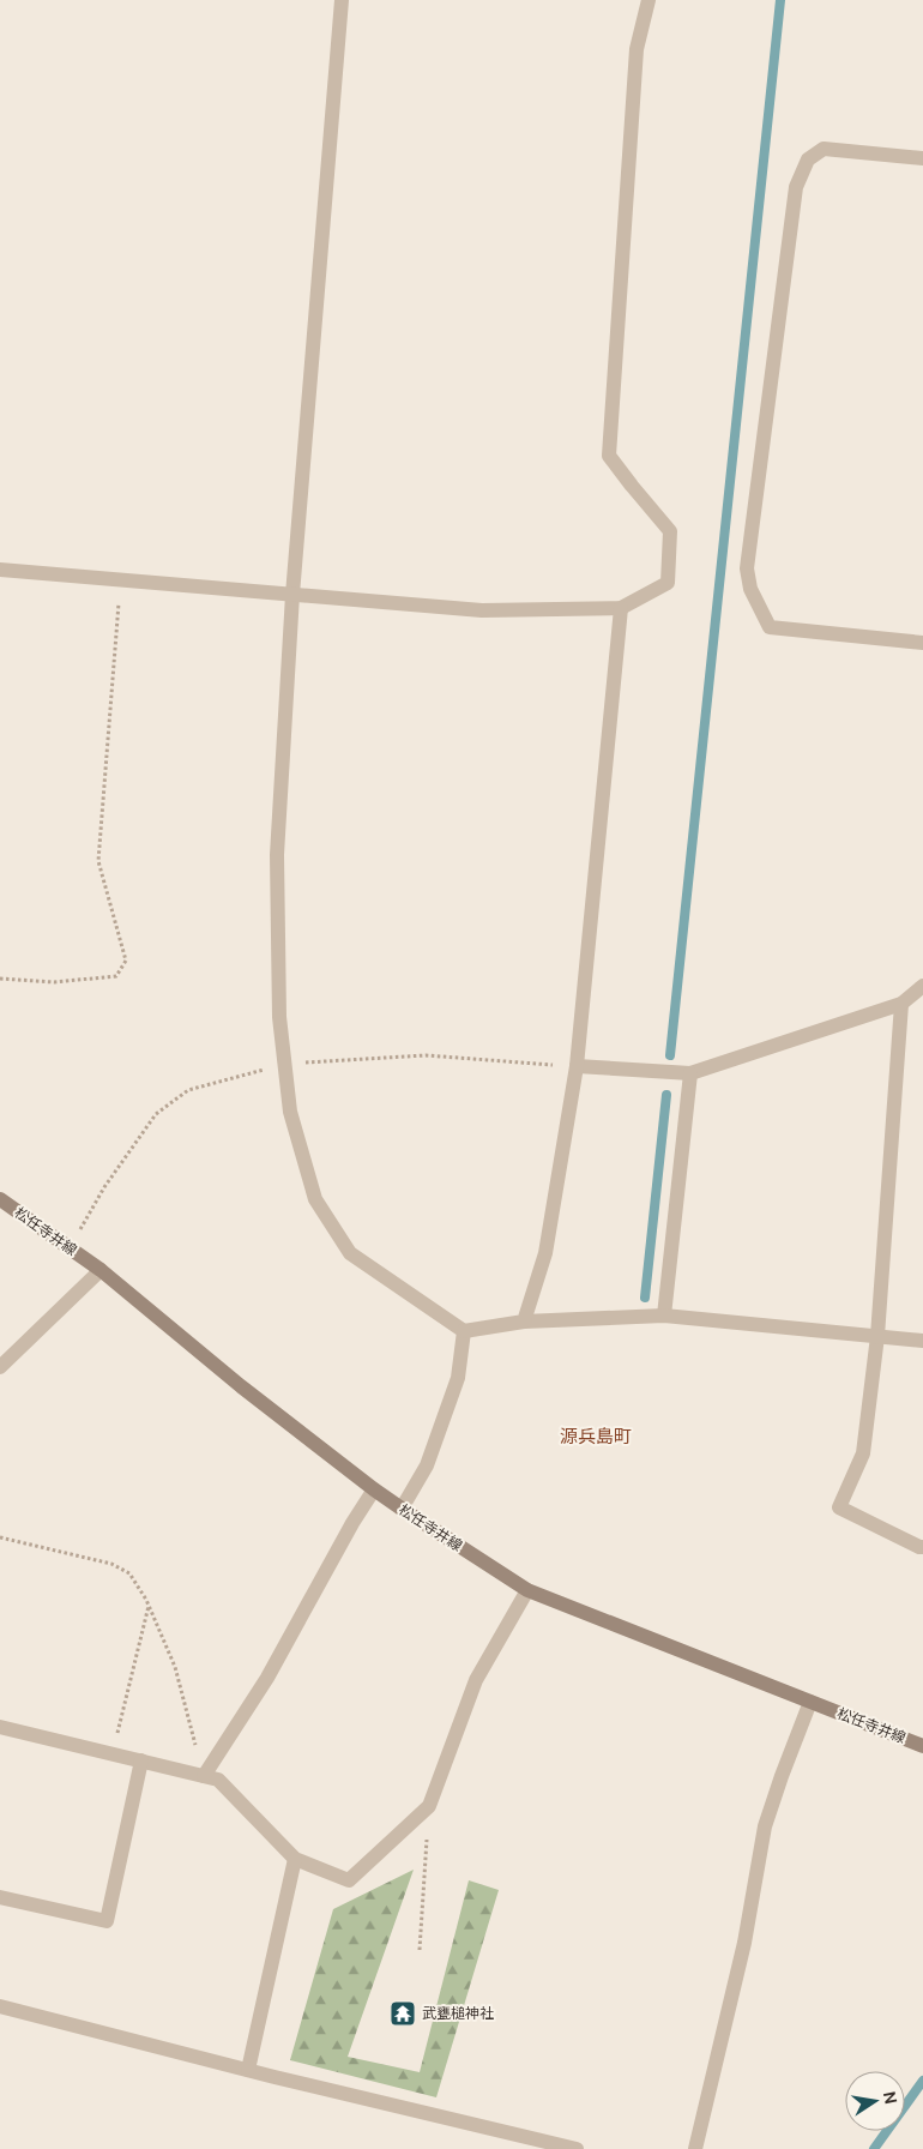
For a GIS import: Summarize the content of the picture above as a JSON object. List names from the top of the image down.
{
  "streets": {
    "main road": ["松任寺井線"]
  },
  "districts": ["源兵島町"],
  "places": {
    "temple": ["武甕槌神社"]
  },
  "north": "right"
}
